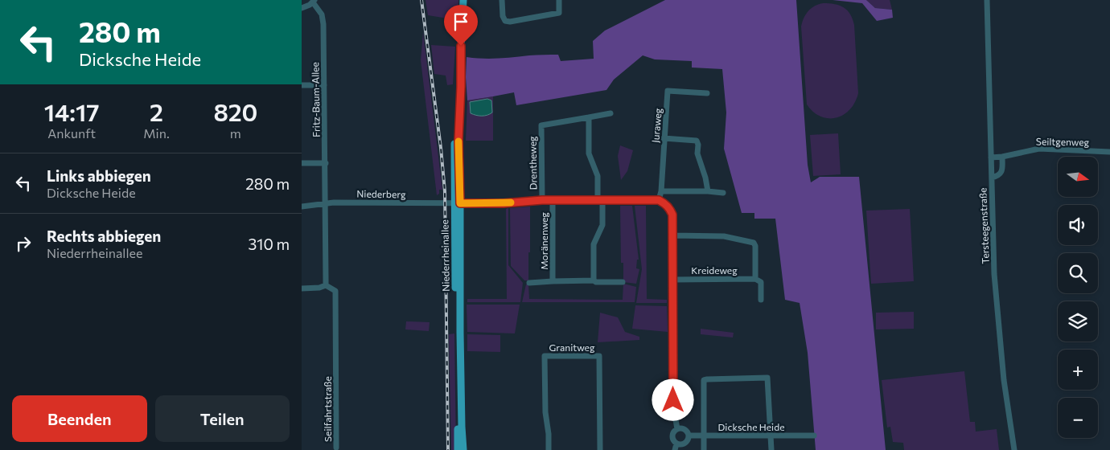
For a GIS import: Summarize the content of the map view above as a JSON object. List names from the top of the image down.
{
  "streets": {
    "main road": ["Niederrheinallee"],
    "street": [
      "Fritz-Baum-Allee",
      "Juraweg",
      "Seiltgenweg",
      "Drentheweg",
      "Niederberg",
      "Tersteegenstraße",
      "Moränenweg",
      "Kreideweg",
      "Granitweg",
      "Seilfahrtstraße",
      "Dicksche Heide"
    ]
  },
  "crossings": [
    ["Fritz-Baum-Allee", "Niederberg"],
    ["Fritz-Baum-Allee", "Seilfahrtstraße"],
    ["Seiltgenweg", "Tersteegenstraße"],
    ["Niederberg", "Niederrheinallee"]
  ],
  "north": "right",
  "page": {
    "turn": ["280 m", "Dicksche Heide"],
    "eta": [
      "14:17",
      "Ankunft",
      "2",
      "Min.",
      "820",
      "m"
    ],
    "list": [
      {
        "name": "Links abbiegen",
        "note": "Dicksche Heide",
        "value": "280 m"
      },
      {
        "name": "Rechts abbiegen",
        "note": "Niederrheinallee",
        "value": "310 m"
      }
    ],
    "map_buttons": ["+", "−"],
    "buttons": ["Beenden", "Teilen"]
  }
}
